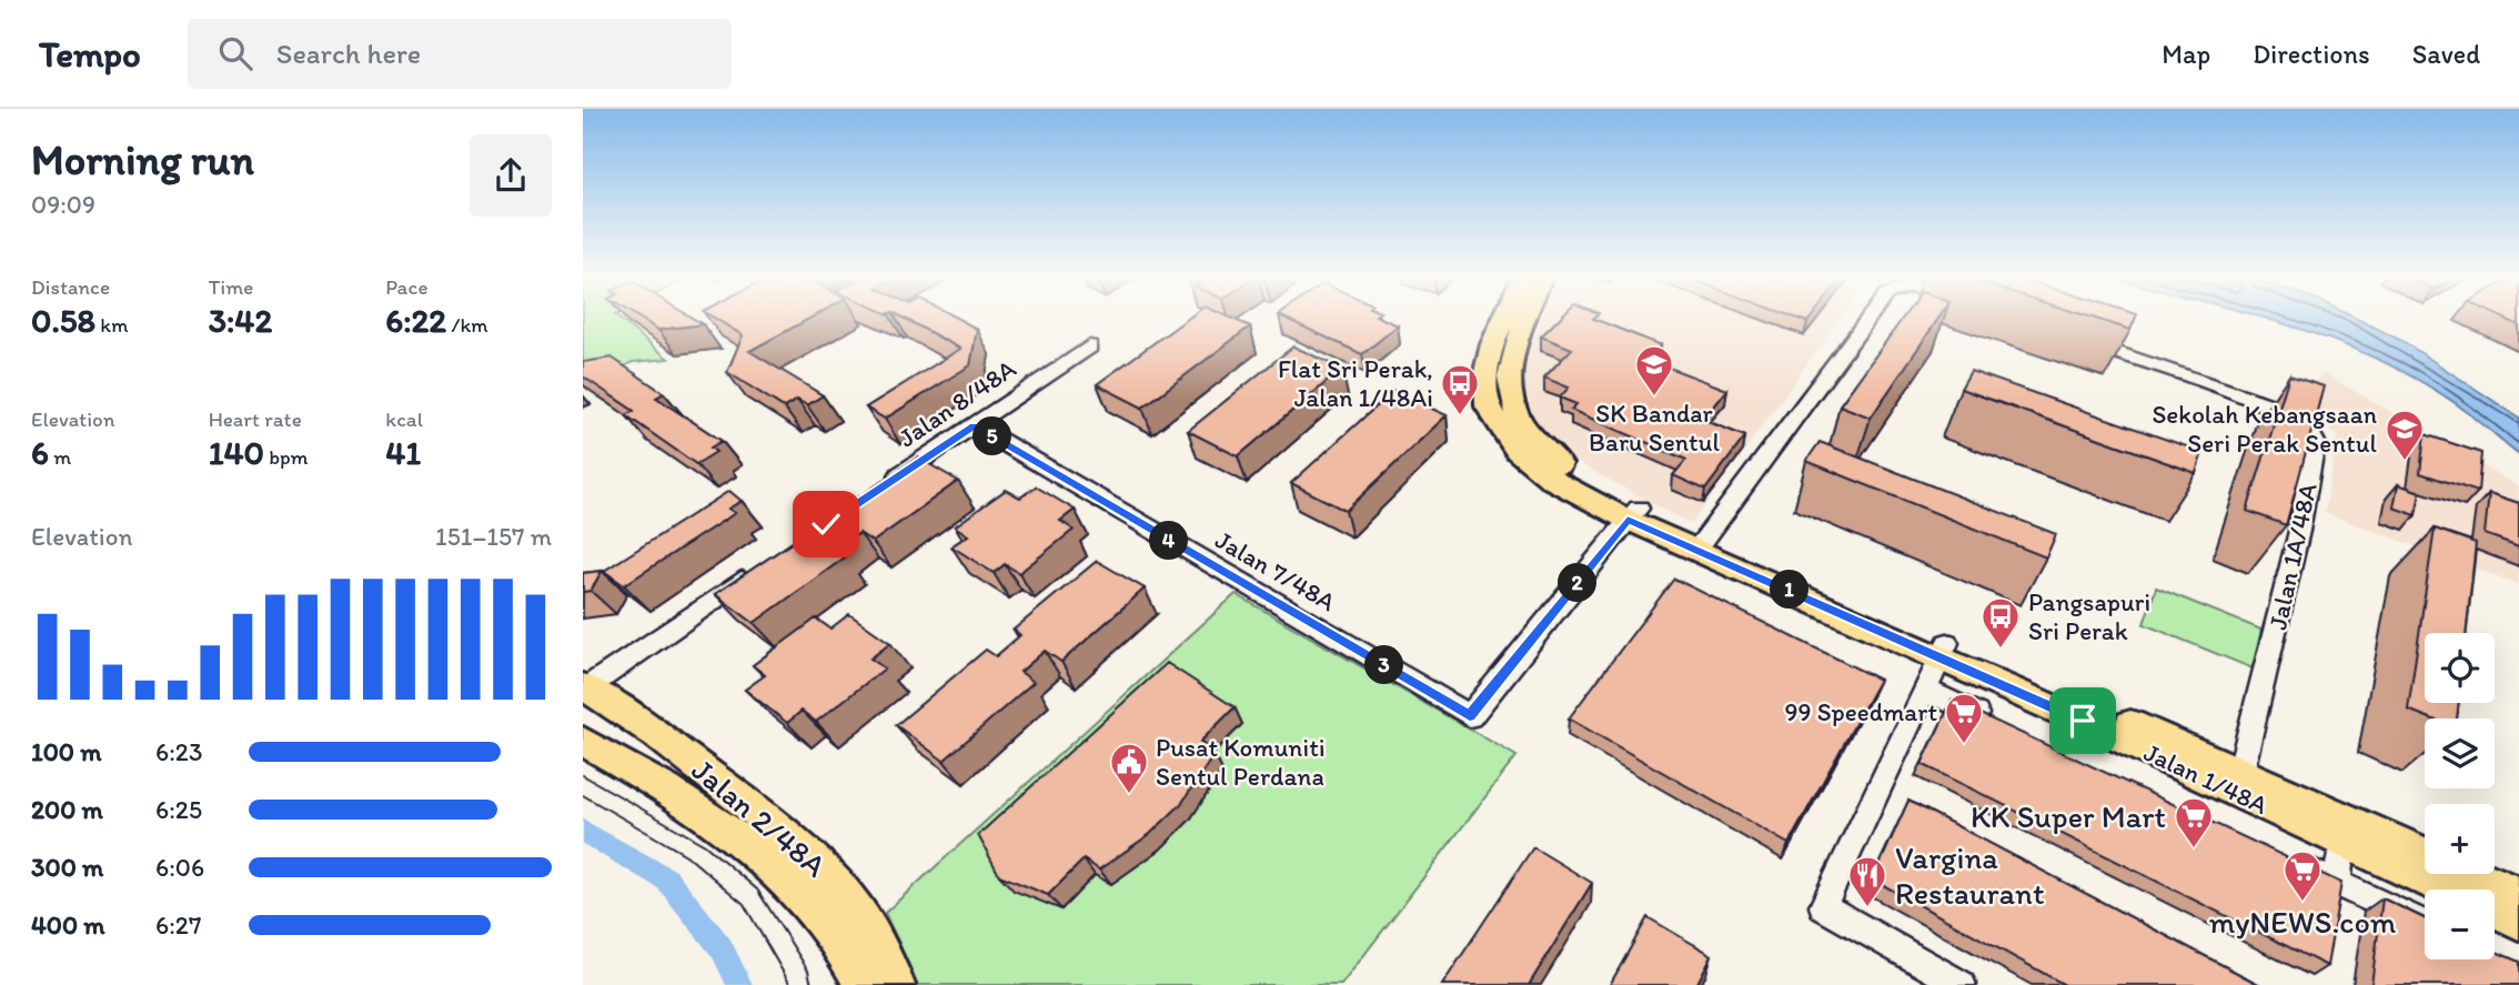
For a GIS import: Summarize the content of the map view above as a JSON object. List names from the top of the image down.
{
  "streets": {
    "main road": ["Jalan 1/48A", "Jalan 2/48A"],
    "street": ["Jalan 8/48A", "Jalan 1A/48A", "Jalan 7/48A"]
  },
  "crossings": [
    ["Jalan 8/48A", "Jalan 7/48A"],
    ["Jalan 1A/48A", "Jalan 1/48A"],
    ["Jalan 7/48A", "Jalan 1/48A"]
  ],
  "places": {
    "school or university": ["SK Bandar Baru Sentul", "Sekolah Kebangsaan Seri Perak Sentul"],
    "bus stop": ["Flat Sri Perak, Jalan 1/48Ai", "Pangsapuri Sri Perak"],
    "supermarket": ["99 Speedmart", "KK Super Mart", "myNEWS.com"],
    "public building": ["Pusat Komuniti Sentul Perdana"],
    "restaurant": ["Vargina Restaurant"]
  },
  "page": {
    "header": "Tempo",
    "search": "Search here",
    "nav": ["Map", "Directions", "Saved"],
    "heading": ["Morning run", "09:09"],
    "stats": [
      ["Distance", "0.58 km"],
      ["Time", "3:42"],
      ["Pace", "6:22 /km"],
      ["Elevation", "6 m"],
      ["Heart rate", "140 bpm"],
      ["kcal", "41"]
    ],
    "pins": [
      "5",
      "4",
      "2",
      "1",
      "3"
    ],
    "chart": ["Elevation", "151–157 m"],
    "map_buttons": ["+", "−"],
    "list": [
      {
        "name": "100 m",
        "note": "6:23"
      },
      {
        "name": "200 m",
        "note": "6:25"
      },
      {
        "name": "300 m",
        "note": "6:06"
      },
      {
        "name": "400 m",
        "note": "6:27"
      }
    ]
  }
}
